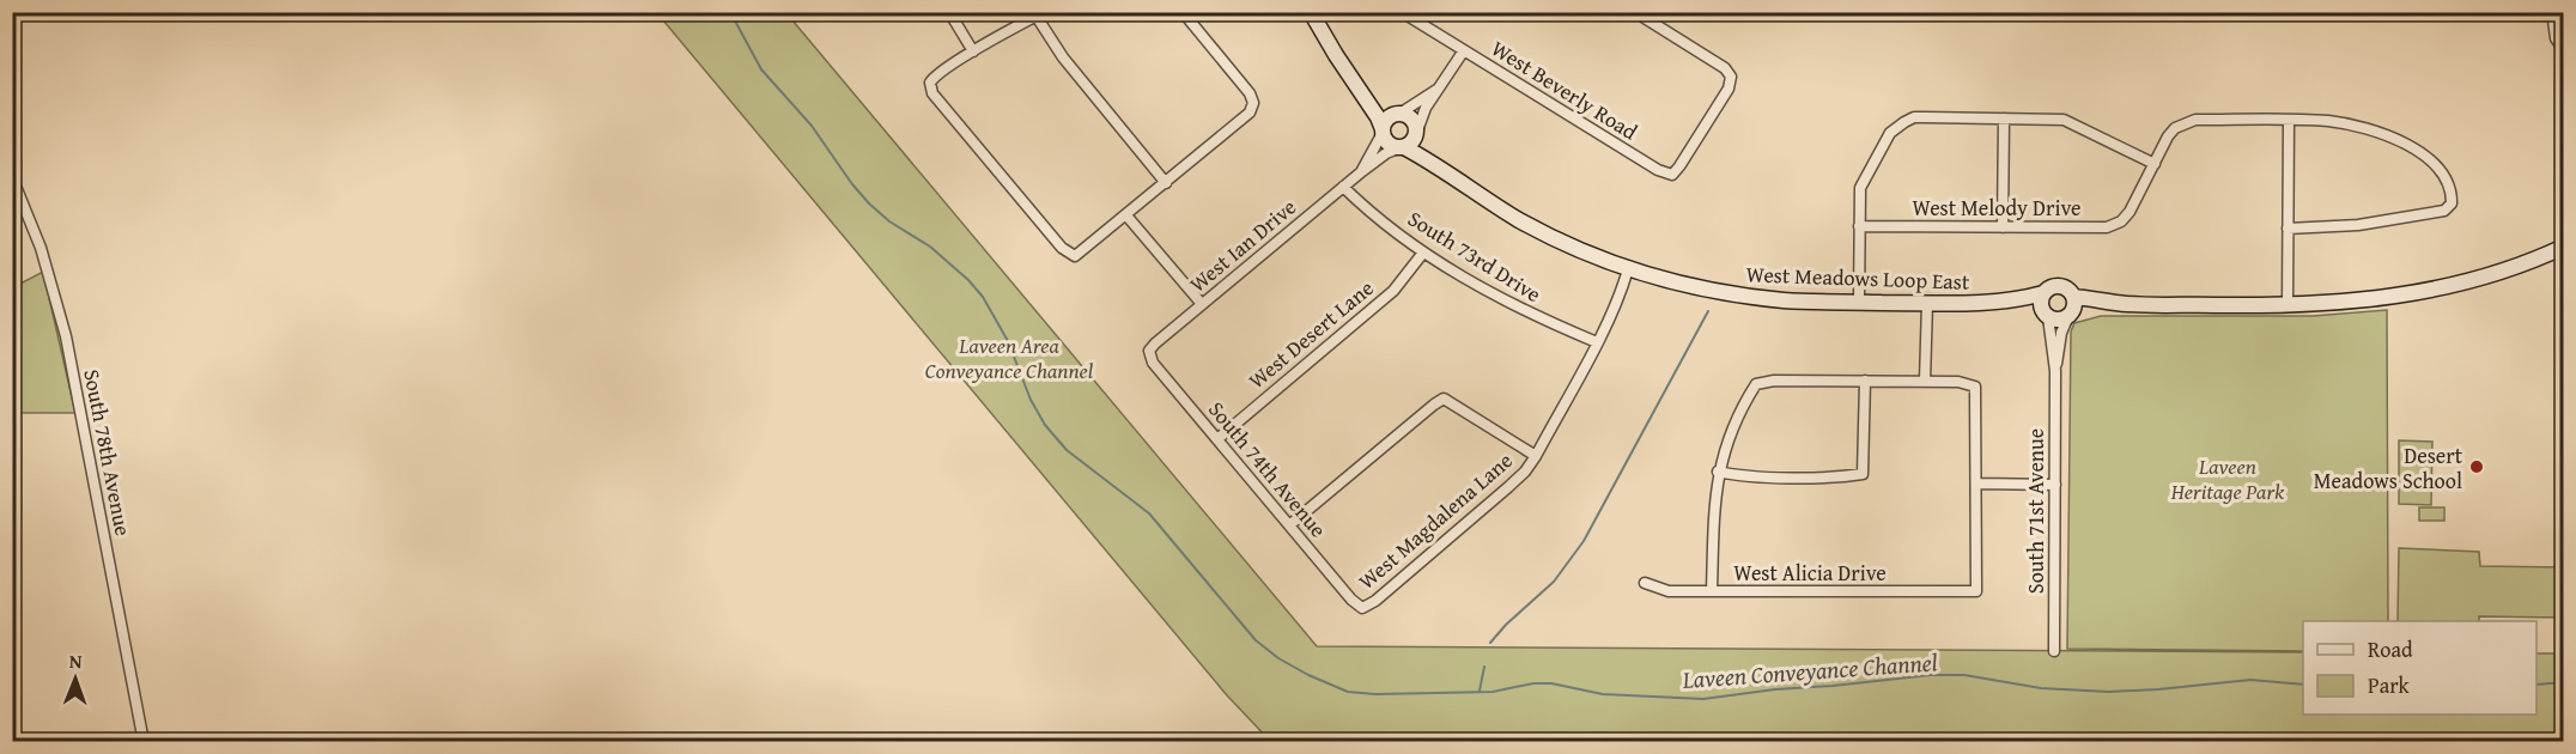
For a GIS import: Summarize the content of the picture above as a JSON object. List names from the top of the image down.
{
  "streets": {
    "street": [
      "West Beverly Road",
      "West Melody Drive",
      "West Ian Drive",
      "South 73rd Drive",
      "West Meadows Loop East",
      "West Desert Lane",
      "South 78th Avenue",
      "South 74th Avenue",
      "South 71st Avenue",
      "West Magdalena Lane",
      "West Alicia Drive"
    ]
  },
  "crossings": [
    ["West Ian Drive", "South 73rd Drive"],
    ["West Ian Drive", "South 74th Avenue"],
    ["South 73rd Drive", "West Desert Lane"],
    ["South 73rd Drive", "West Magdalena Lane"],
    ["West Meadows Loop East", "West Magdalena Lane"],
    ["West Desert Lane", "South 74th Avenue"],
    ["South 74th Avenue", "West Magdalena Lane"]
  ],
  "water": ["Laveen Conveyance Channel"],
  "parks": ["Laveen Area Conveyance Channel", "Laveen Heritage Park"],
  "places": ["Desert Meadows School"],
  "legend": ["Road", "Park"],
  "north": "top"
}
